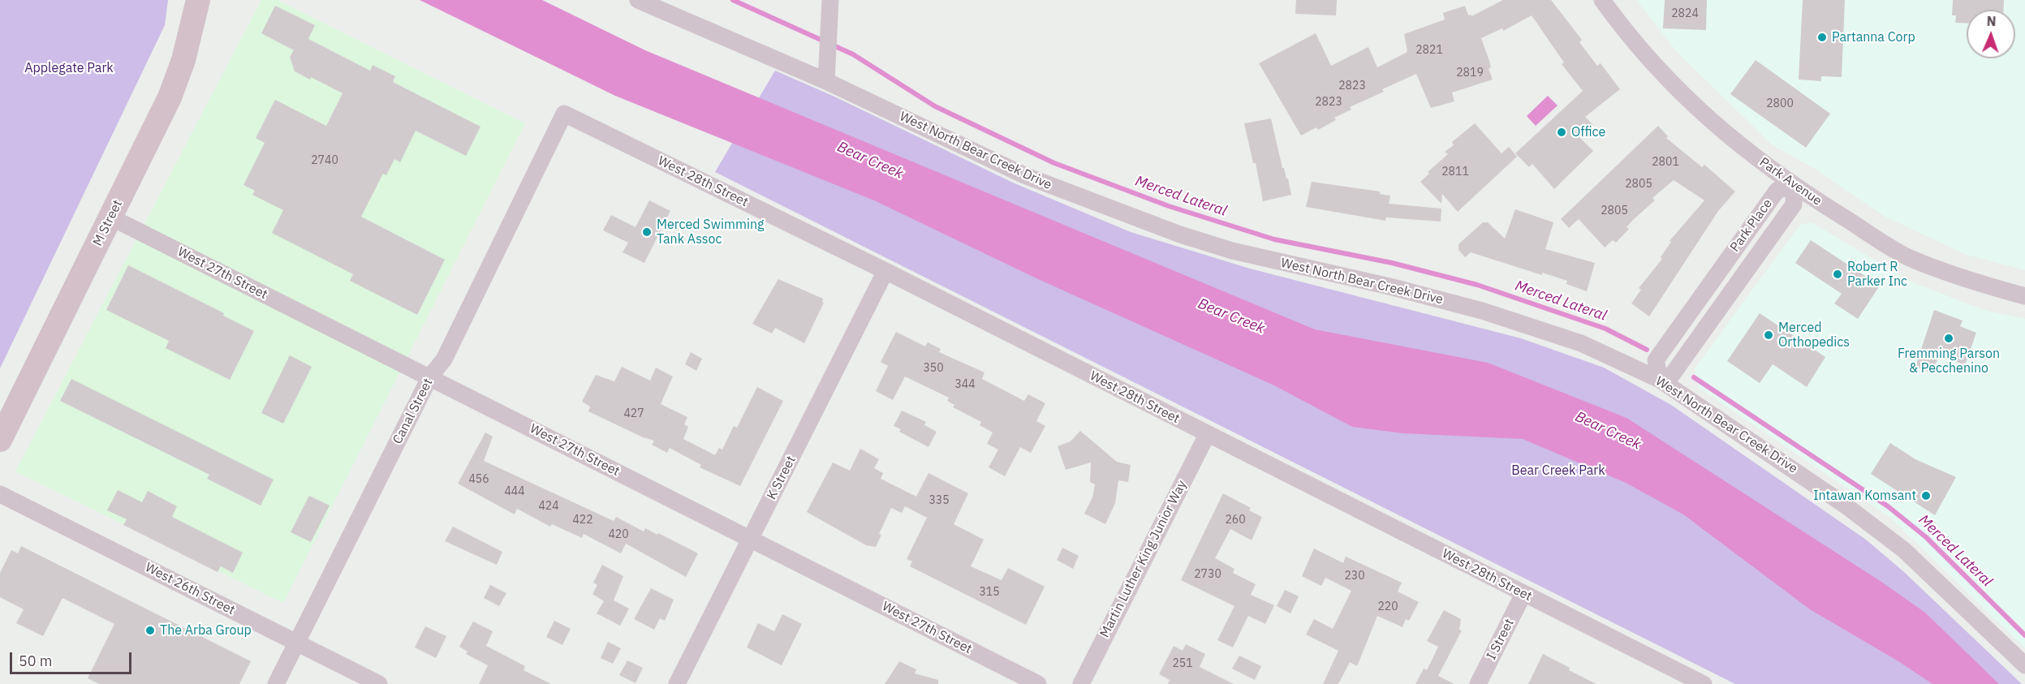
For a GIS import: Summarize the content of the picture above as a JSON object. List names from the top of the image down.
{
  "streets": {
    "street": [
      "West North Bear Creek Drive",
      "West 28th Street",
      "Park Avenue",
      "M Street",
      "Park Place",
      "West 27th Street",
      "Canal Street",
      "K Street",
      "Martin Luther King Junior Way",
      "West 26th Street",
      "I Street"
    ]
  },
  "crossings": [
    ["West North Bear Creek Drive", "Park Place"],
    ["West 28th Street", "Canal Street"],
    ["West 28th Street", "K Street"],
    ["West 28th Street", "Martin Luther King Junior Way"],
    ["West 28th Street", "I Street"],
    ["Park Avenue", "Park Place"],
    ["M Street", "West 27th Street"],
    ["West 27th Street", "Canal Street"],
    ["West 27th Street", "K Street"],
    ["Canal Street", "West 26th Street"]
  ],
  "water": ["Bear Creek", "Merced Lateral"],
  "parks": ["Applegate Park", "Bear Creek Park"],
  "places": [
    "Partanna Corp",
    "Office",
    "Merced Swimming Tank Assoc",
    "Robert R Parker Inc",
    "Merced Orthopedics",
    "Fremming Parson & Pecchenino",
    "Intawan Komsant",
    "The Arba Group"
  ],
  "house_numbers": [
    "2824",
    "2821",
    "2819",
    "2823",
    "2823",
    "2800",
    "2740",
    "2801",
    "2811",
    "2805",
    "2805",
    "350",
    "344",
    "427",
    "456",
    "444",
    "335",
    "424",
    "422",
    "260",
    "420",
    "2730",
    "230",
    "315",
    "220",
    "251"
  ],
  "scale_bar": "50 m",
  "north": "top"
}
